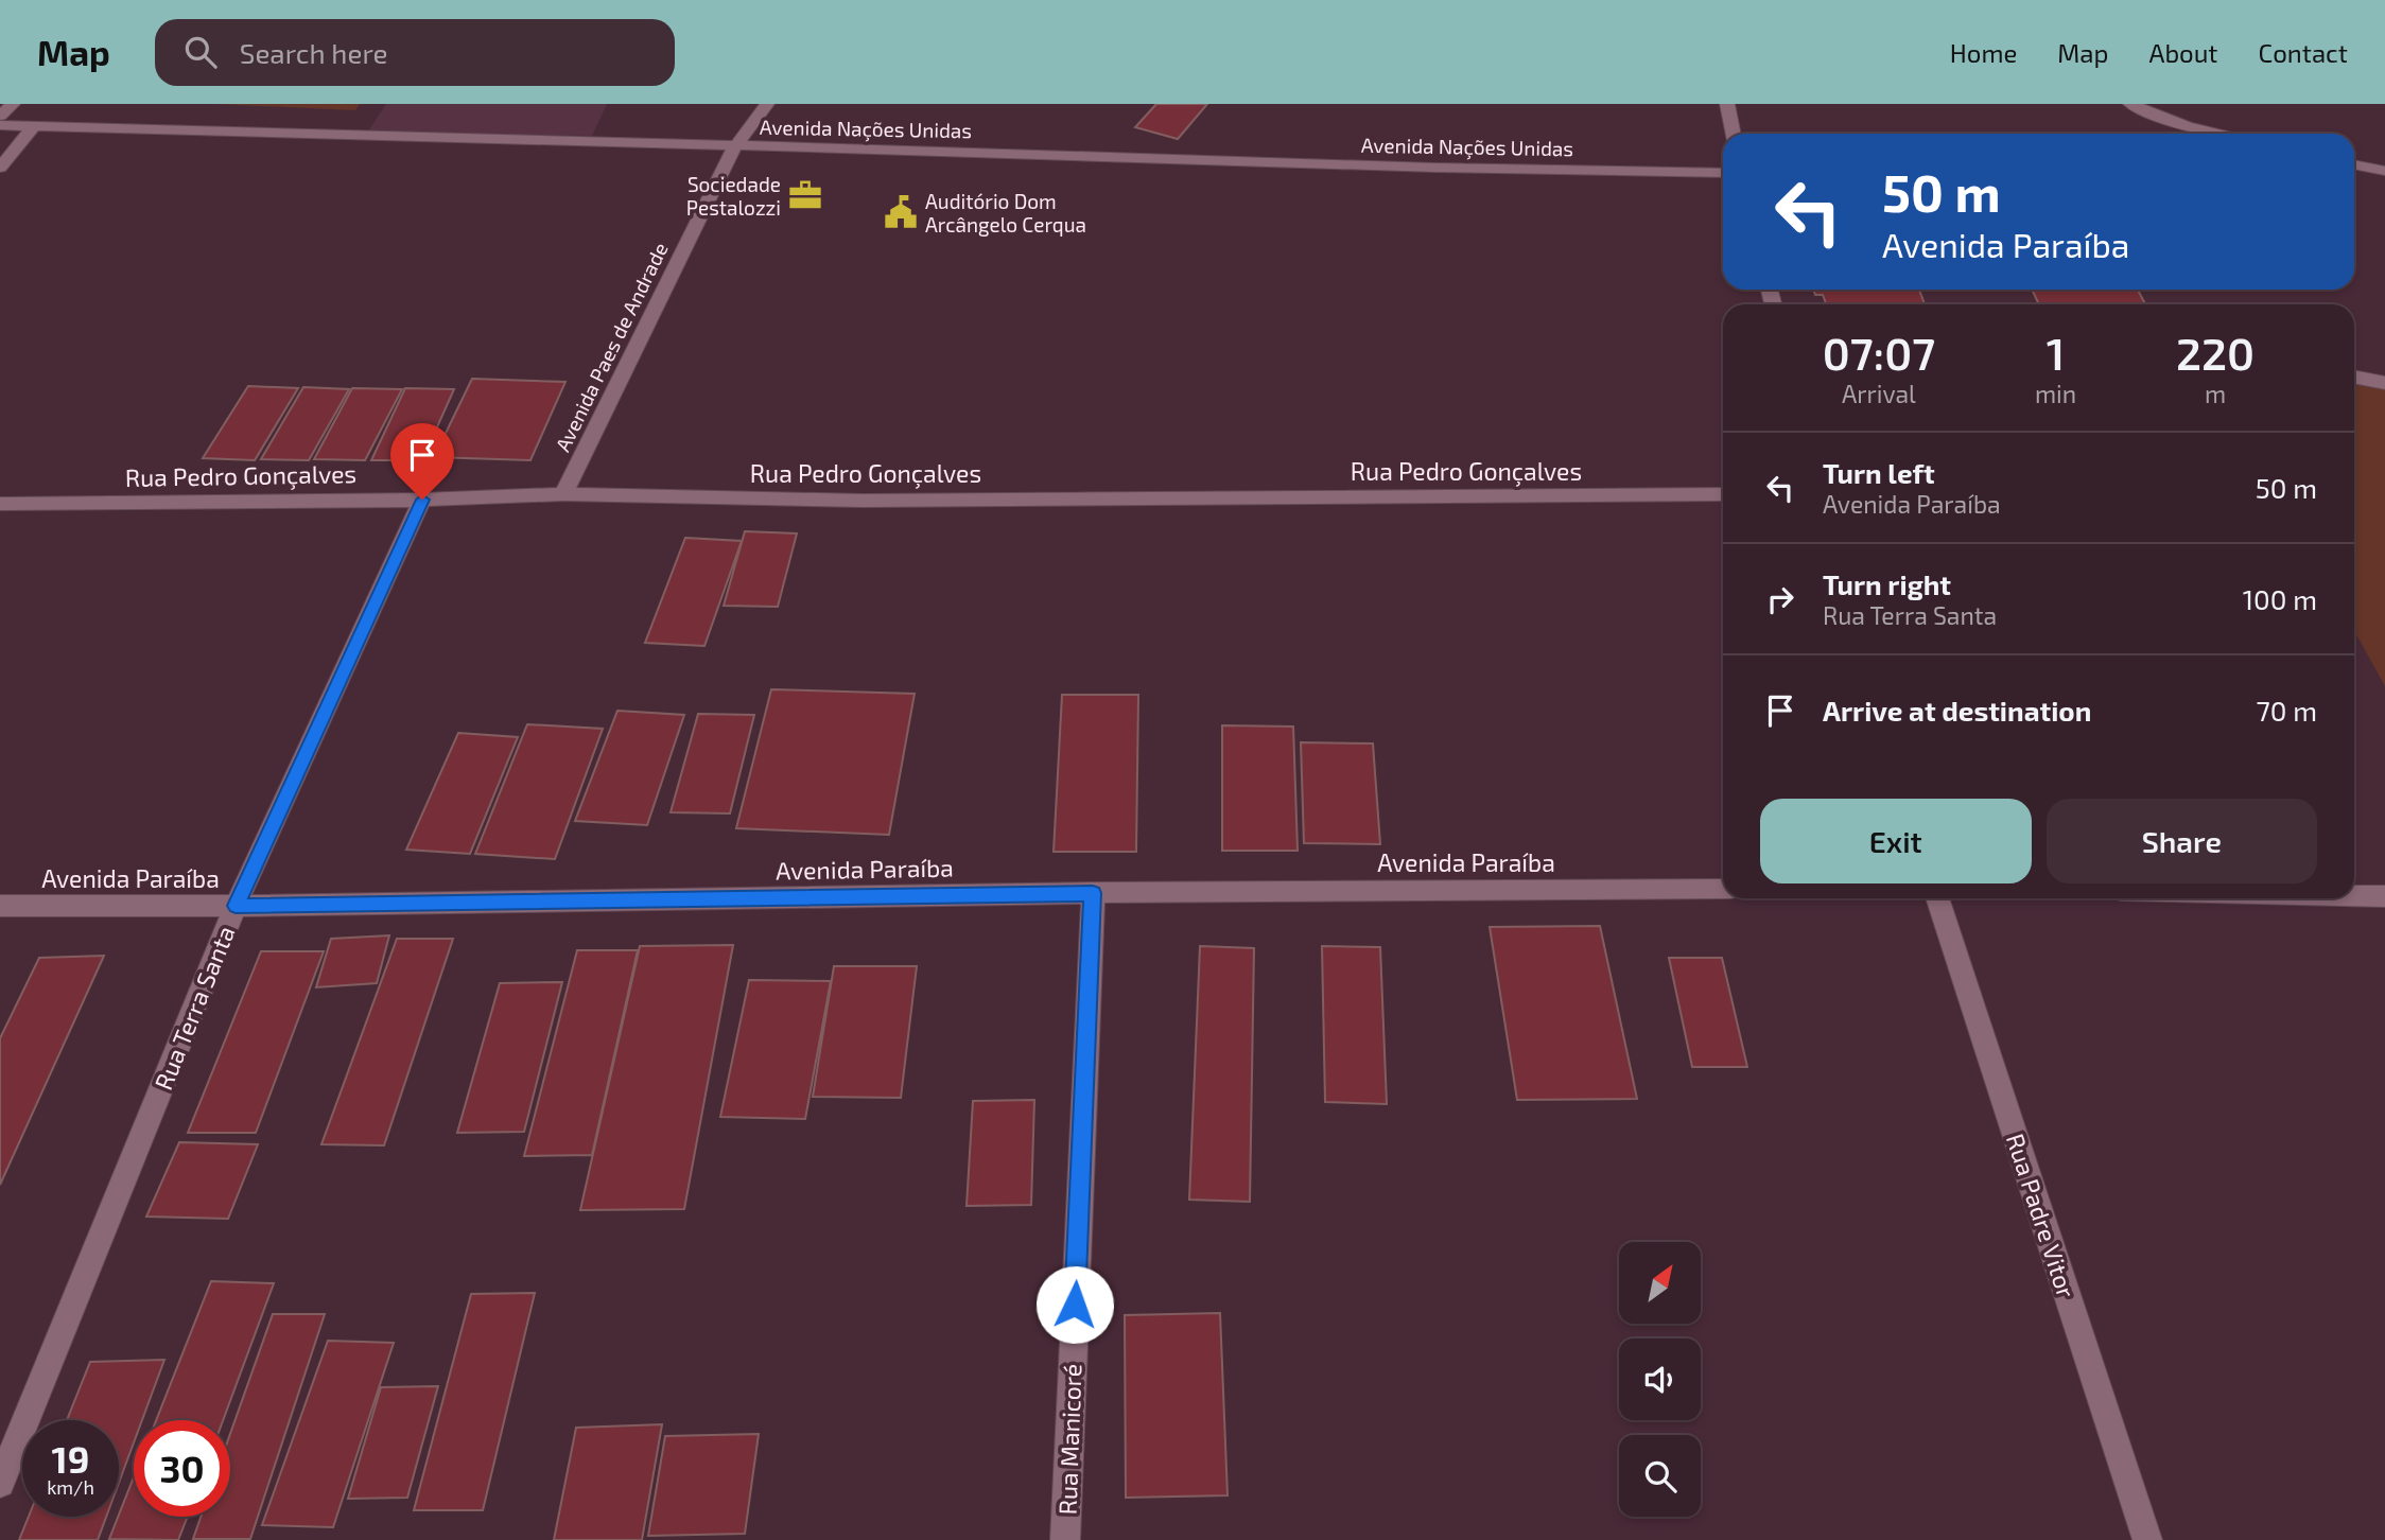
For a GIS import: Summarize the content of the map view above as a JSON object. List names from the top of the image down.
{
  "streets": {
    "street": [
      "Avenida Nações Unidas",
      "Avenida Paes de Andrade",
      "Rua Pedro Gonçalves",
      "Avenida Paraíba",
      "Rua Terra Santa",
      "Rua Padre Vitor",
      "Rua Manicoré"
    ]
  },
  "crossings": [
    ["Avenida Nações Unidas", "Avenida Paes de Andrade"],
    ["Avenida Paes de Andrade", "Rua Pedro Gonçalves"],
    ["Rua Pedro Gonçalves", "Rua Terra Santa"],
    ["Avenida Paraíba", "Rua Terra Santa"],
    ["Avenida Paraíba", "Rua Manicoré"]
  ],
  "places": {
    "office": ["Sociedade Pestalozzi"],
    "public building": ["Auditório Dom Arcângelo Cerqua"]
  },
  "north": "top right",
  "page": {
    "header": "Map",
    "search": "Search here",
    "nav": [
      "Home",
      "Map",
      "About",
      "Contact"
    ],
    "turn": ["50 m", "Avenida Paraíba"],
    "eta": [
      "07:07",
      "Arrival",
      "1",
      "min",
      "220",
      "m"
    ],
    "list": [
      {
        "name": "Turn left",
        "note": "Avenida Paraíba",
        "value": "50 m"
      },
      {
        "name": "Turn right",
        "note": "Rua Terra Santa",
        "value": "100 m"
      },
      {
        "name": "Arrive at destination",
        "value": "70 m"
      }
    ],
    "buttons": ["Exit", "Share"],
    "speed": "19 km/h",
    "limit": "30"
  }
}
